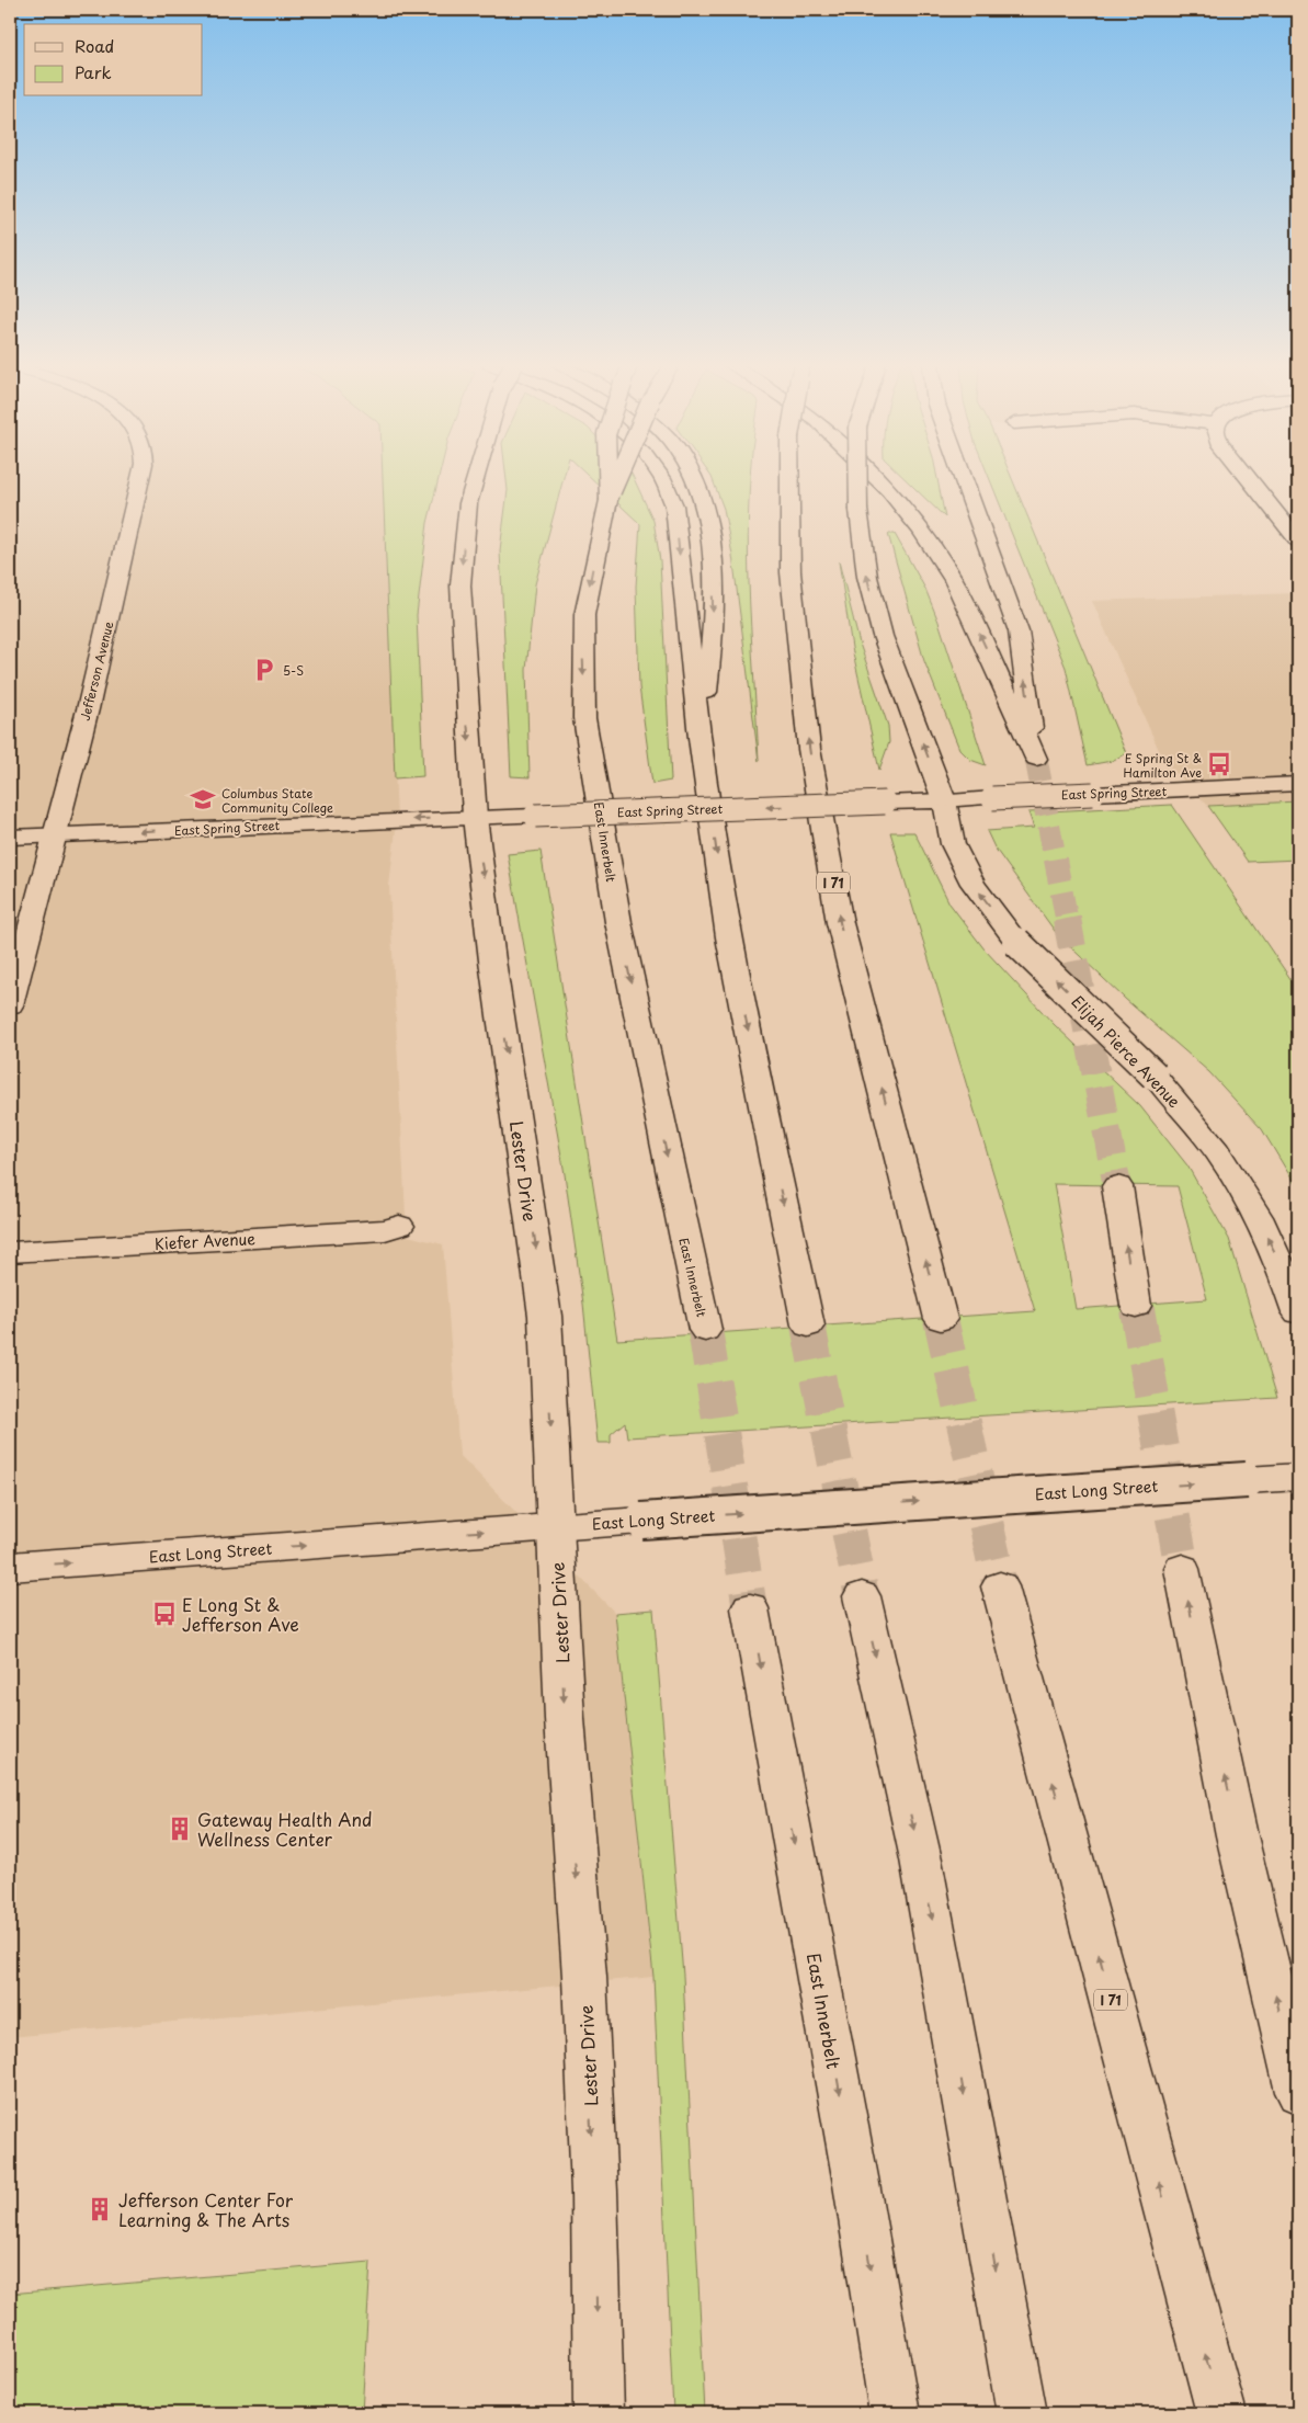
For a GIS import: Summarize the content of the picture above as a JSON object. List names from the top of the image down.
{
  "streets": {
    "main road": [
      "Jefferson Avenue",
      "East Spring Street",
      "East Innerbelt",
      "I 71",
      "Elijah Pierce Avenue",
      "Lester Drive",
      "Kiefer Avenue",
      "East Long Street"
    ]
  },
  "crossings": [
    ["Jefferson Avenue", "East Spring Street"],
    ["East Spring Street", "Elijah Pierce Avenue"],
    ["East Spring Street", "Lester Drive"],
    ["Lester Drive", "East Long Street"]
  ],
  "one_way": ["East Spring Street", "East Long Street"],
  "places": {
    "parking": ["5-S"],
    "bus stop": ["E Spring St & Hamilton Ave", "E Long St & Jefferson Ave"],
    "school or university": ["Columbus State Community College"],
    "building": ["Gateway Health And Wellness Center", "Jefferson Center For Learning & The Arts"]
  },
  "legend": ["Road", "Park"]
}
